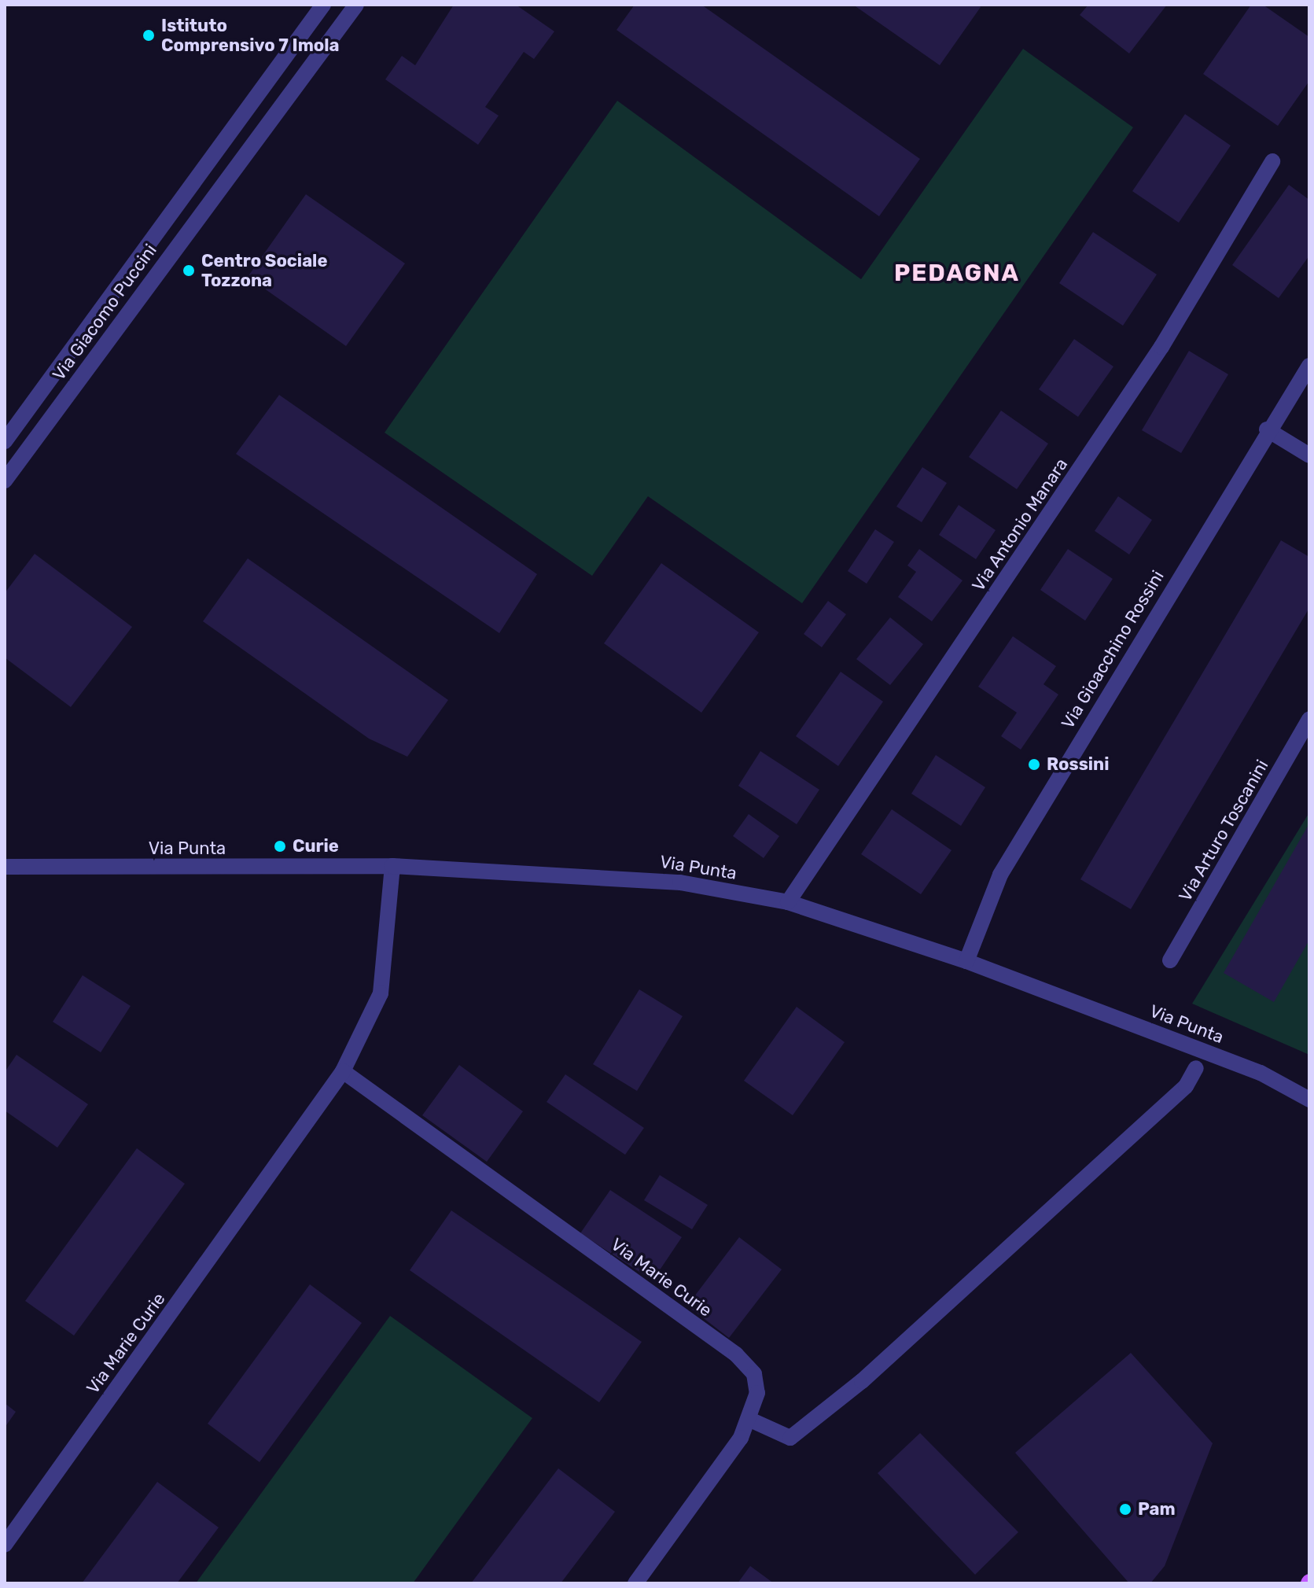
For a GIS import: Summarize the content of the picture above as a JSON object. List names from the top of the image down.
{
  "streets": {
    "street": [
      "Via Giacomo Puccini",
      "Via Antonio Manara",
      "Via Gioacchino Rossini",
      "Via Arturo Toscanini",
      "Via Punta",
      "Via Marie Curie"
    ]
  },
  "crossings": [
    ["Via Antonio Manara", "Via Punta"],
    ["Via Gioacchino Rossini", "Via Punta"],
    ["Via Punta", "Via Marie Curie"]
  ],
  "districts": ["PEDAGNA"],
  "places": [
    "Istituto Comprensivo 7 Imola",
    "Centro Sociale Tozzona",
    "Rossini",
    "Curie",
    "Pam"
  ]
}
